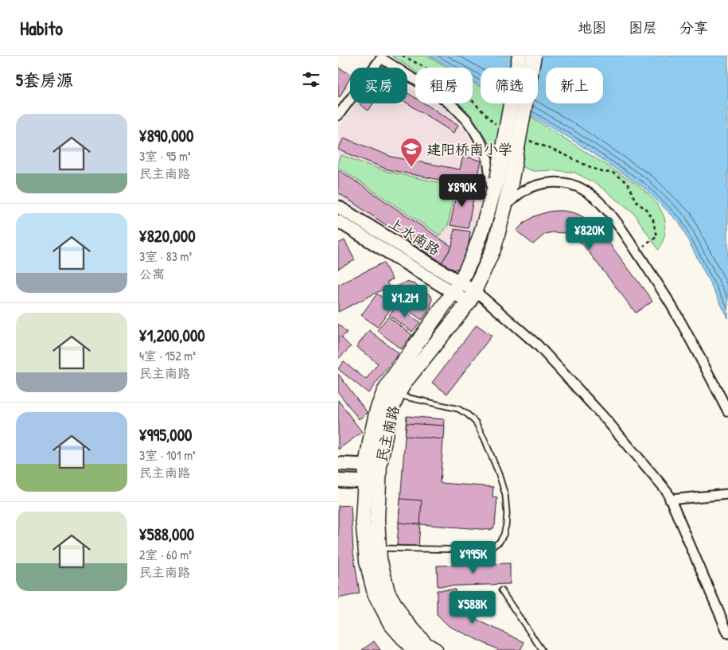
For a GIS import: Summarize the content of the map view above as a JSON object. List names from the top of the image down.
{
  "streets": {
    "highway": ["民主南路"],
    "main road": ["上水南路"]
  },
  "crossings": [
    ["上水南路", "民主南路"]
  ],
  "places": {
    "school or university": ["建阳桥南小学"]
  },
  "page": {
    "header": "Habito",
    "nav": ["地图", "图层", "分享"],
    "heading": "5套房源",
    "chip": [
      "买房",
      "租房",
      "筛选",
      "新上"
    ],
    "list": [
      {
        "name": "¥890,000",
        "note": "3室 · 95 m² · 民主南路"
      },
      {
        "name": "¥820,000",
        "note": "3室 · 83 m² · 公寓"
      },
      {
        "name": "¥1,200,000",
        "note": "4室 · 152 m² · 民主南路"
      },
      {
        "name": "¥995,000",
        "note": "3室 · 101 m² · 民主南路"
      },
      {
        "name": "¥588,000",
        "note": "2室 · 60 m² · 民主南路"
      }
    ],
    "price": [
      "¥890K",
      "¥820K",
      "¥1.2M",
      "¥995K",
      "¥588K"
    ]
  }
}
